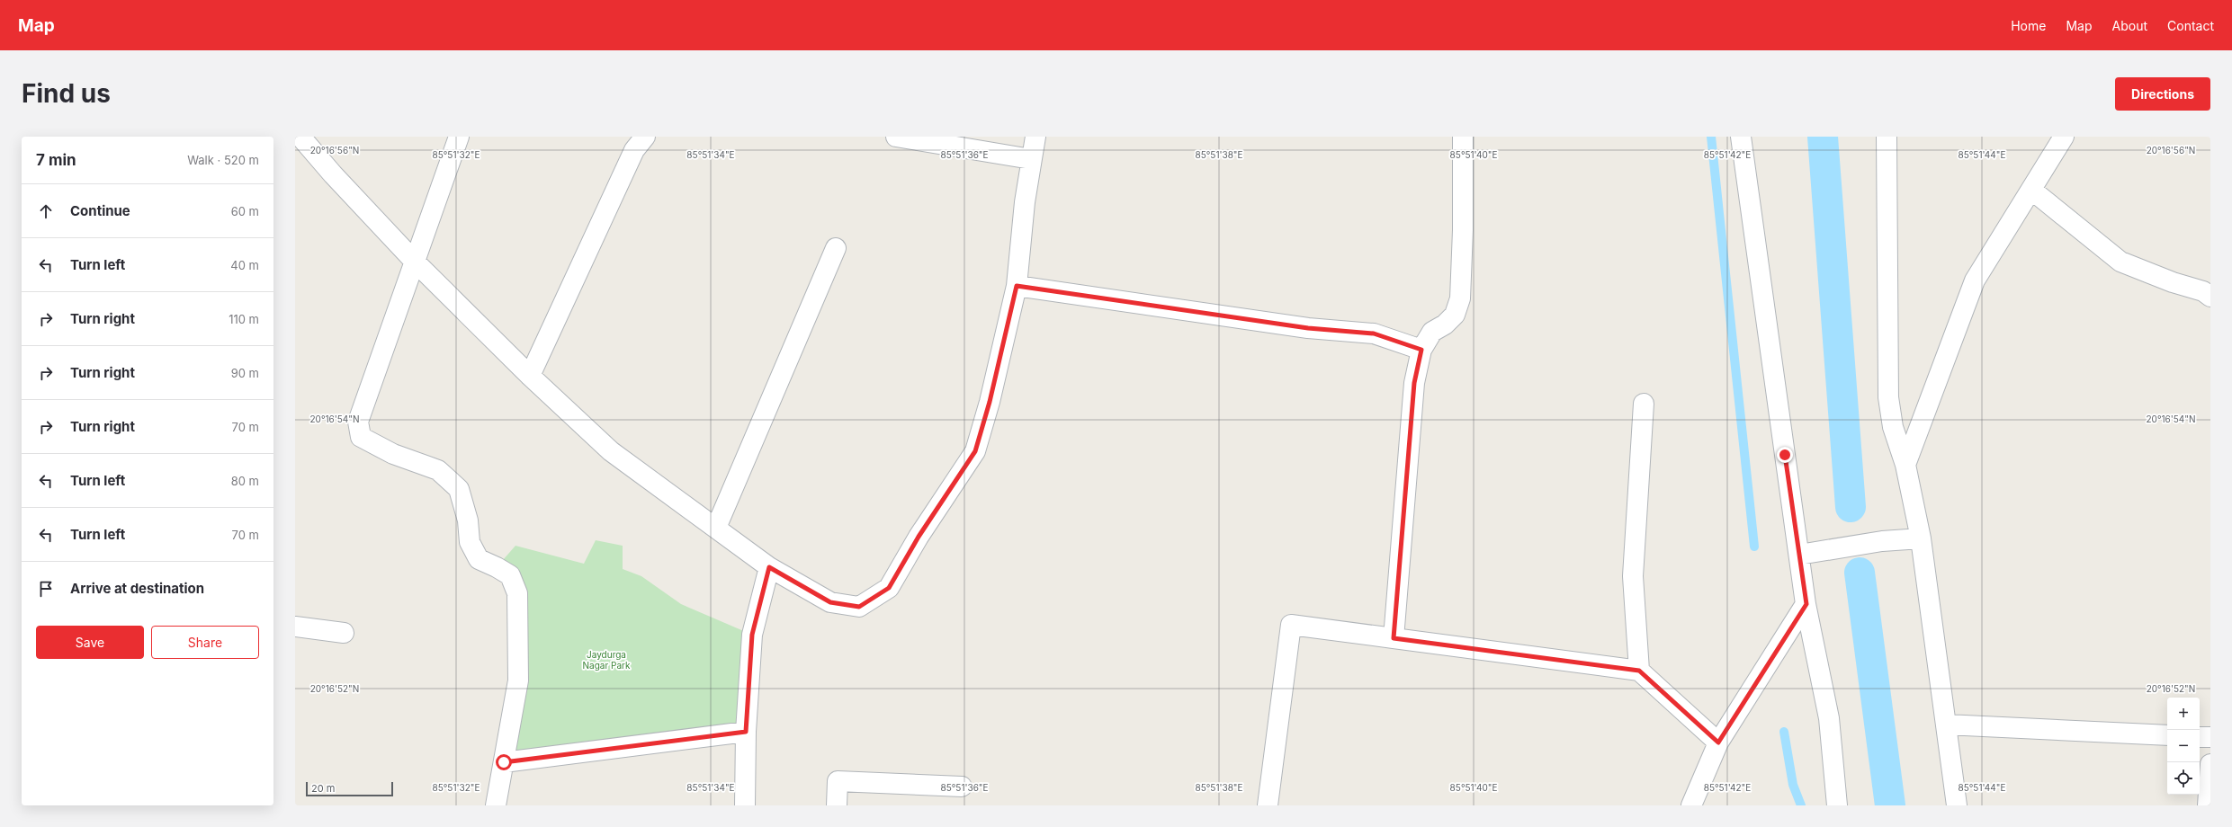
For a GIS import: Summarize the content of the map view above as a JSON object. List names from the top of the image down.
{
  "parks": ["Jaydurga Nagar Park"],
  "scale_bar": "20 m",
  "page": {
    "header": "Map",
    "nav": [
      "Home",
      "Map",
      "About",
      "Contact"
    ],
    "buttons": [
      "Directions",
      ["Save", "Share"]
    ],
    "title": "Find us",
    "heading": ["7 min", "Walk · 520 m"],
    "list": [
      ["Continue", "60 m"],
      ["Turn left", "40 m"],
      ["Turn right", "110 m"],
      ["Turn right", "90 m"],
      ["Turn right", "70 m"],
      ["Turn left", "80 m"],
      ["Turn left", "70 m"],
      "Arrive at destination"
    ],
    "map_buttons": ["+", "−"],
    "scale": "20 m"
  },
  "coordinates": [
    "20°16'56\"N",
    "85°51'32\"E",
    "85°51'34\"E",
    "85°51'36\"E",
    "85°51'38\"E",
    "85°51'40\"E",
    "85°51'42\"E",
    "85°51'44\"E",
    "20°16'54\"N",
    "20°16'52\"N"
  ]
}
